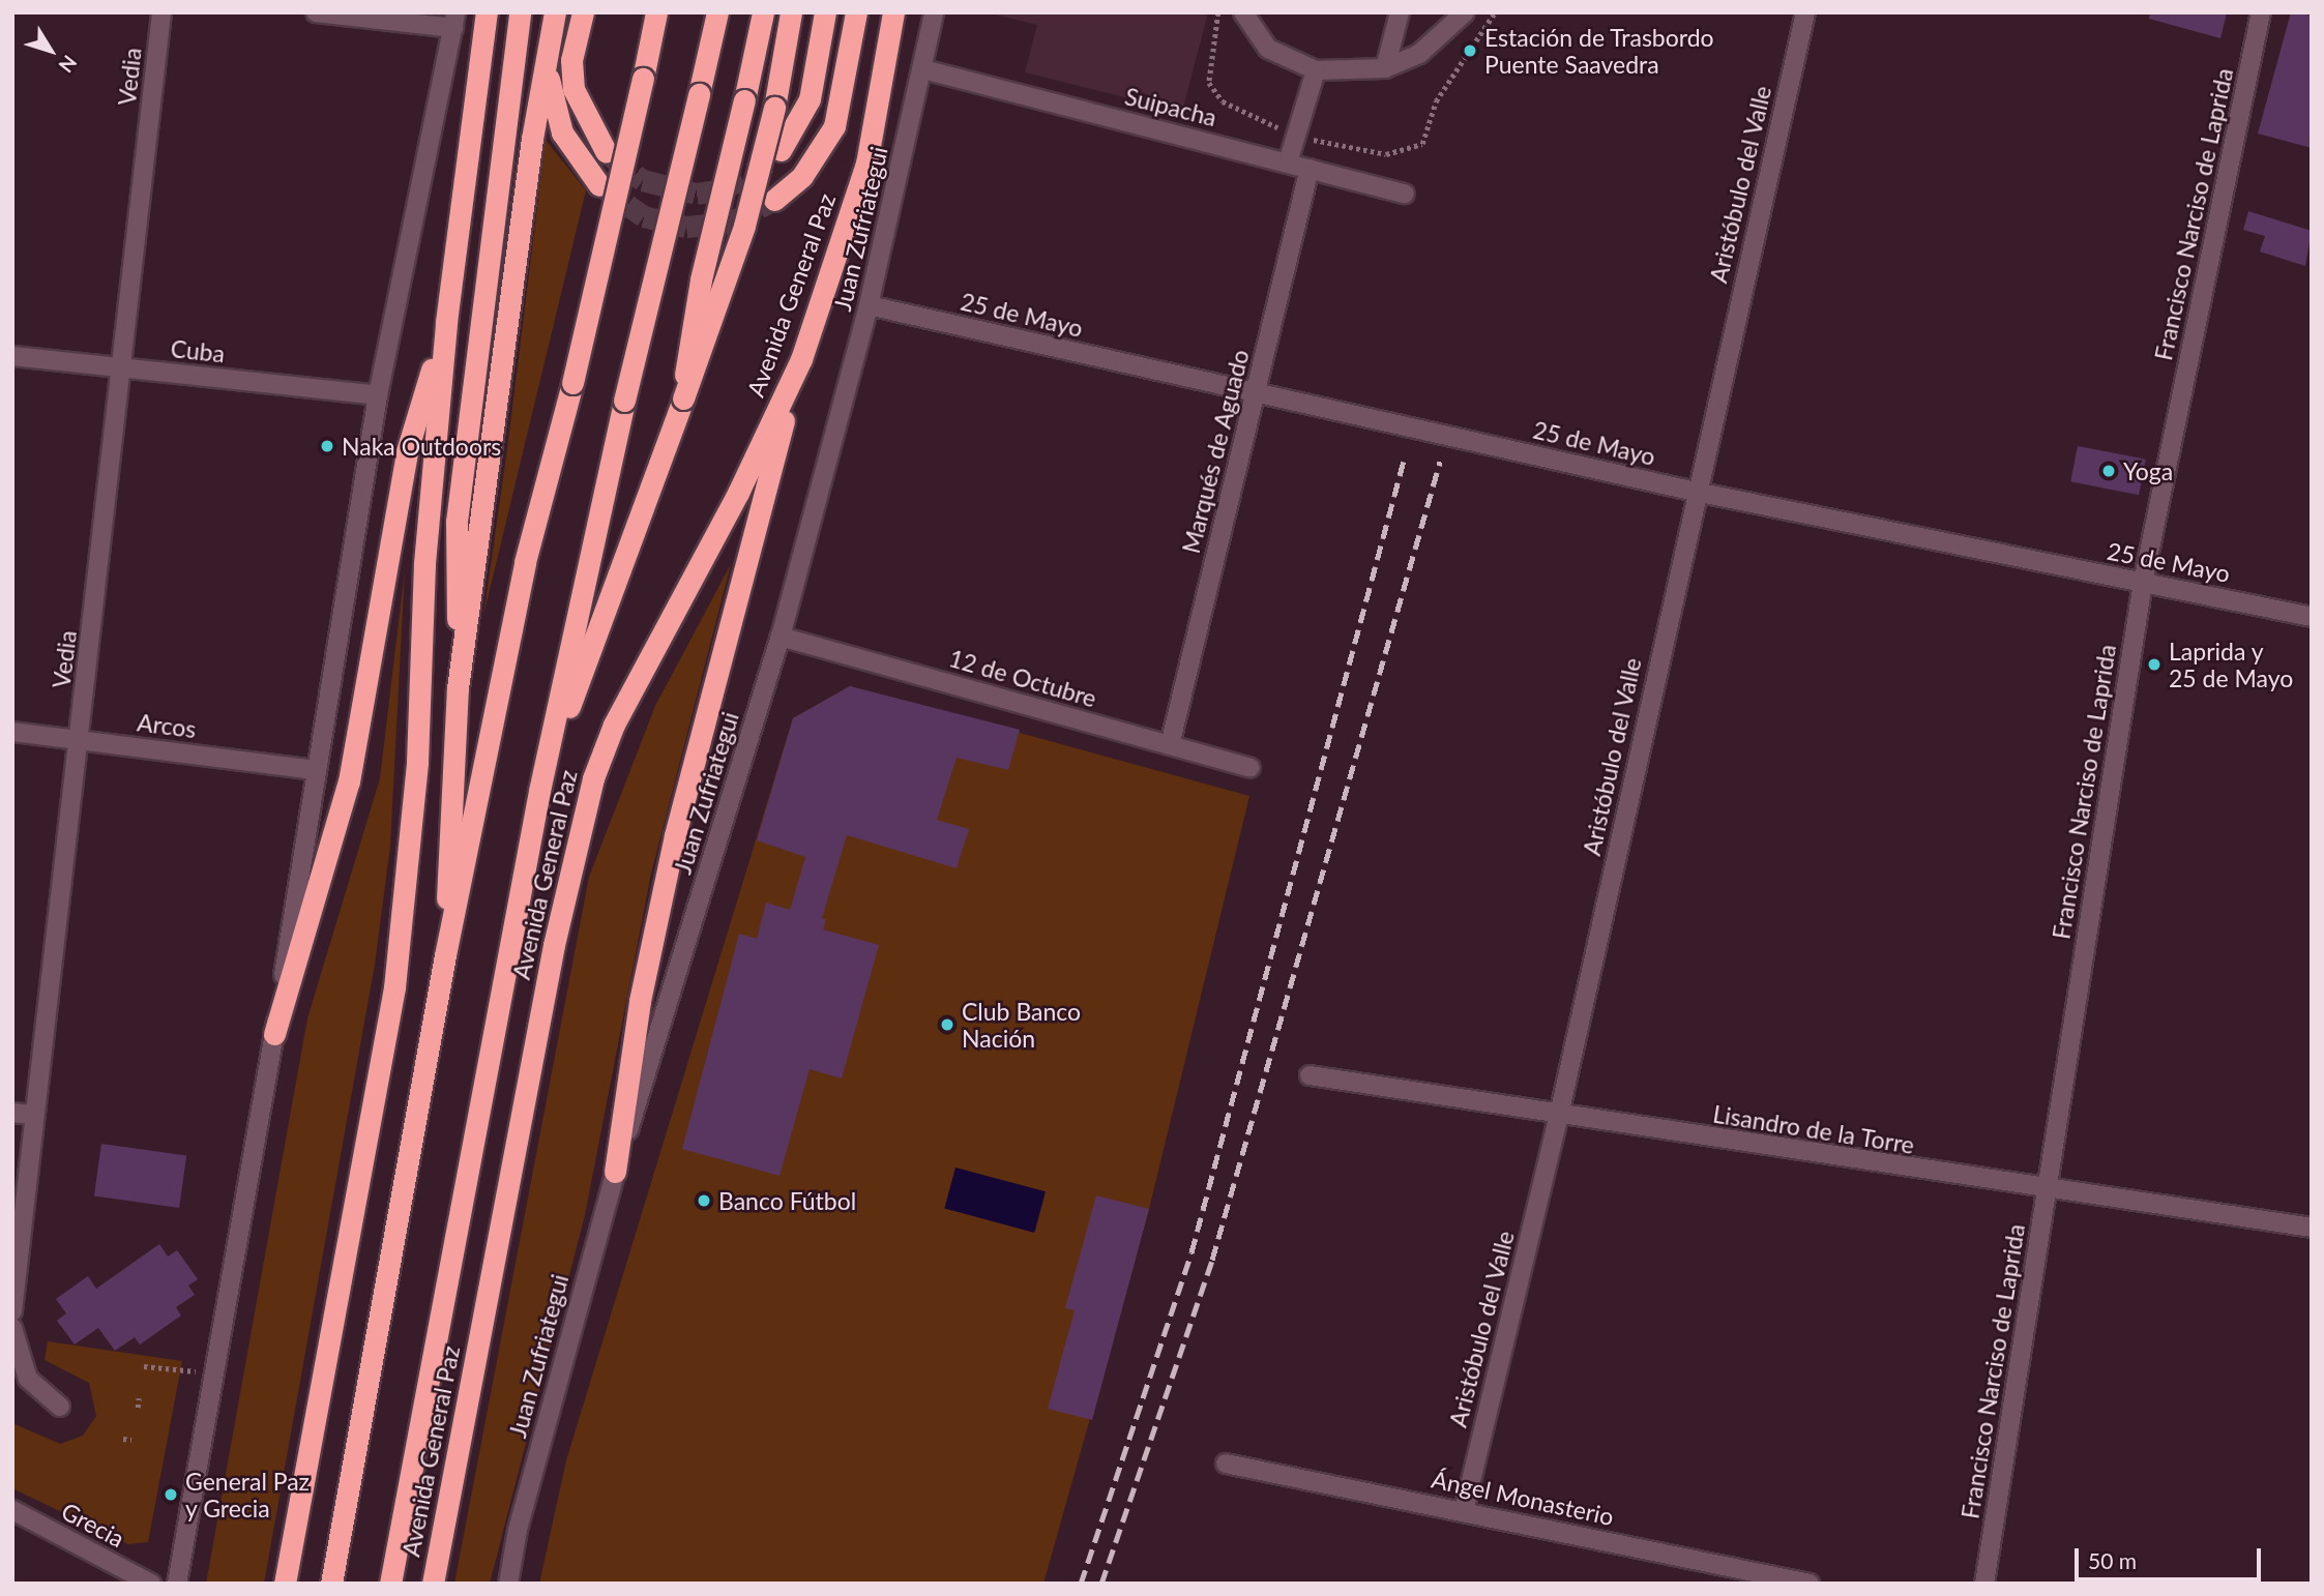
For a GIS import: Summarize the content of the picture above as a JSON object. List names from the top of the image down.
{
  "streets": {
    "highway": ["Avenida General Paz"],
    "street": [
      "Vedia",
      "Suipacha",
      "Aristóbulo del Valle",
      "Francisco Narciso de Laprida",
      "Juan Zufriategui",
      "25 de Mayo",
      "Cuba",
      "Marqués de Aguado",
      "12 de Octubre",
      "Arcos",
      "Lisandro de la Torre",
      "Ángel Monasterio",
      "Grecia"
    ]
  },
  "crossings": [
    ["Vedia", "Cuba"],
    ["Vedia", "Arcos"],
    ["Suipacha", "Juan Zufriategui"],
    ["Suipacha", "Marqués de Aguado"],
    ["Aristóbulo del Valle", "25 de Mayo"],
    ["Aristóbulo del Valle", "Lisandro de la Torre"],
    ["Aristóbulo del Valle", "Ángel Monasterio"],
    ["Francisco Narciso de Laprida", "25 de Mayo"],
    ["Francisco Narciso de Laprida", "Lisandro de la Torre"],
    ["Juan Zufriategui", "25 de Mayo"],
    ["Juan Zufriategui", "12 de Octubre"],
    ["25 de Mayo", "Marqués de Aguado"],
    ["Marqués de Aguado", "12 de Octubre"]
  ],
  "places": [
    "Estación de Trasbordo Puente Saavedra",
    "Naka Outdoors",
    "Yoga",
    "Laprida y 25 de Mayo",
    "Club Banco Nación",
    "Banco Fútbol",
    "General Paz y Grecia"
  ],
  "scale_bar": "50 m",
  "north": "bottom right"
}
